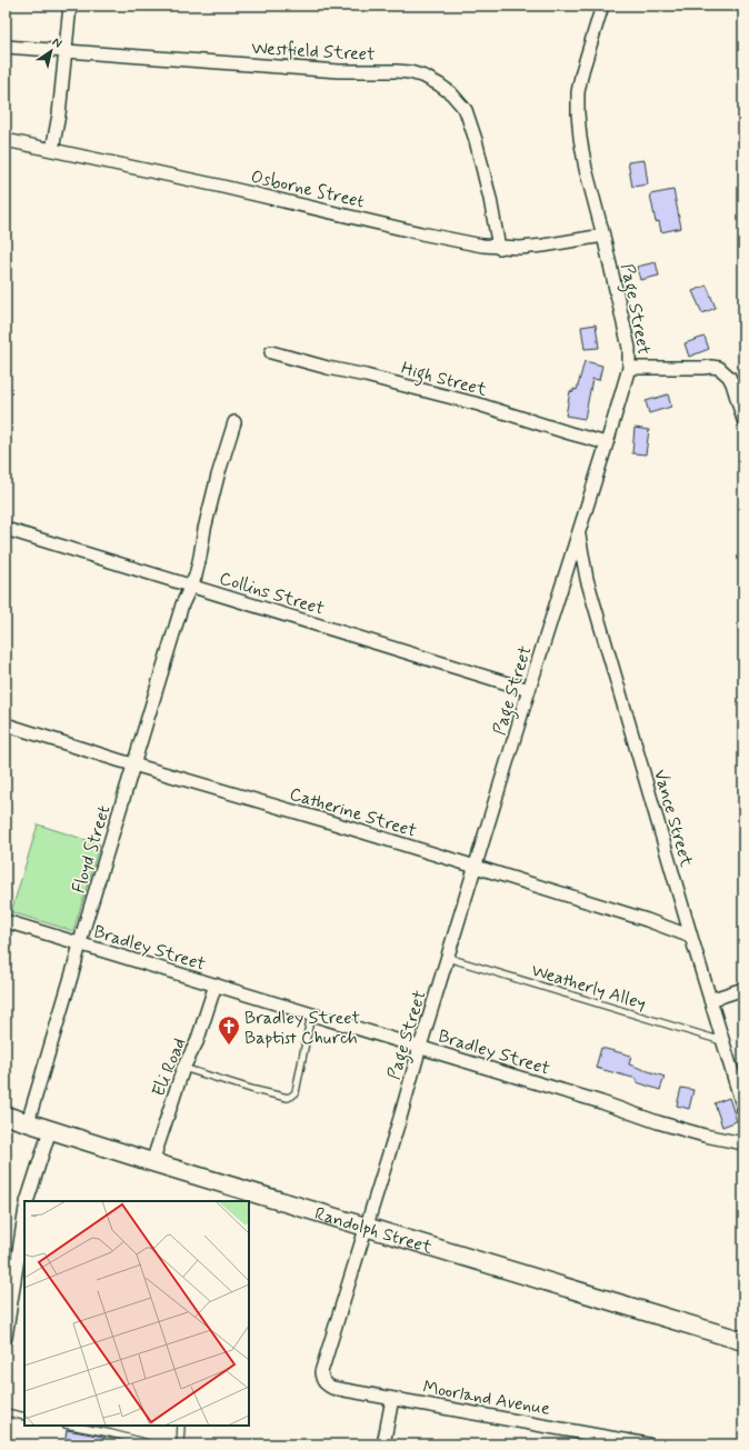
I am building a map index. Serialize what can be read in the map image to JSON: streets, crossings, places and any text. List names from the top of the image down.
{
  "streets": {
    "street": [
      "Westfield Street",
      "Osborne Street",
      "Page Street",
      "High Street",
      "Collins Street",
      "Catherine Street",
      "Vance Street",
      "Floyd Street",
      "Bradley Street",
      "Eli Road",
      "Randolph Street",
      "Moorland Avenue"
    ],
    "lane": ["Weatherly Alley"]
  },
  "crossings": [
    ["Westfield Street", "Osborne Street"],
    ["Osborne Street", "Page Street"],
    ["Page Street", "High Street"],
    ["Page Street", "Collins Street"],
    ["Page Street", "Catherine Street"],
    ["Page Street", "Vance Street"],
    ["Page Street", "Bradley Street"],
    ["Page Street", "Weatherly Alley"],
    ["Page Street", "Randolph Street"],
    ["Page Street", "Moorland Avenue"],
    ["Collins Street", "Floyd Street"],
    ["Catherine Street", "Vance Street"],
    ["Catherine Street", "Floyd Street"],
    ["Vance Street", "Weatherly Alley"],
    ["Floyd Street", "Bradley Street"],
    ["Floyd Street", "Randolph Street"],
    ["Bradley Street", "Eli Road"],
    ["Eli Road", "Randolph Street"]
  ],
  "places": {
    "church": ["Bradley Street Baptist Church"]
  },
  "north": "top right"
}
